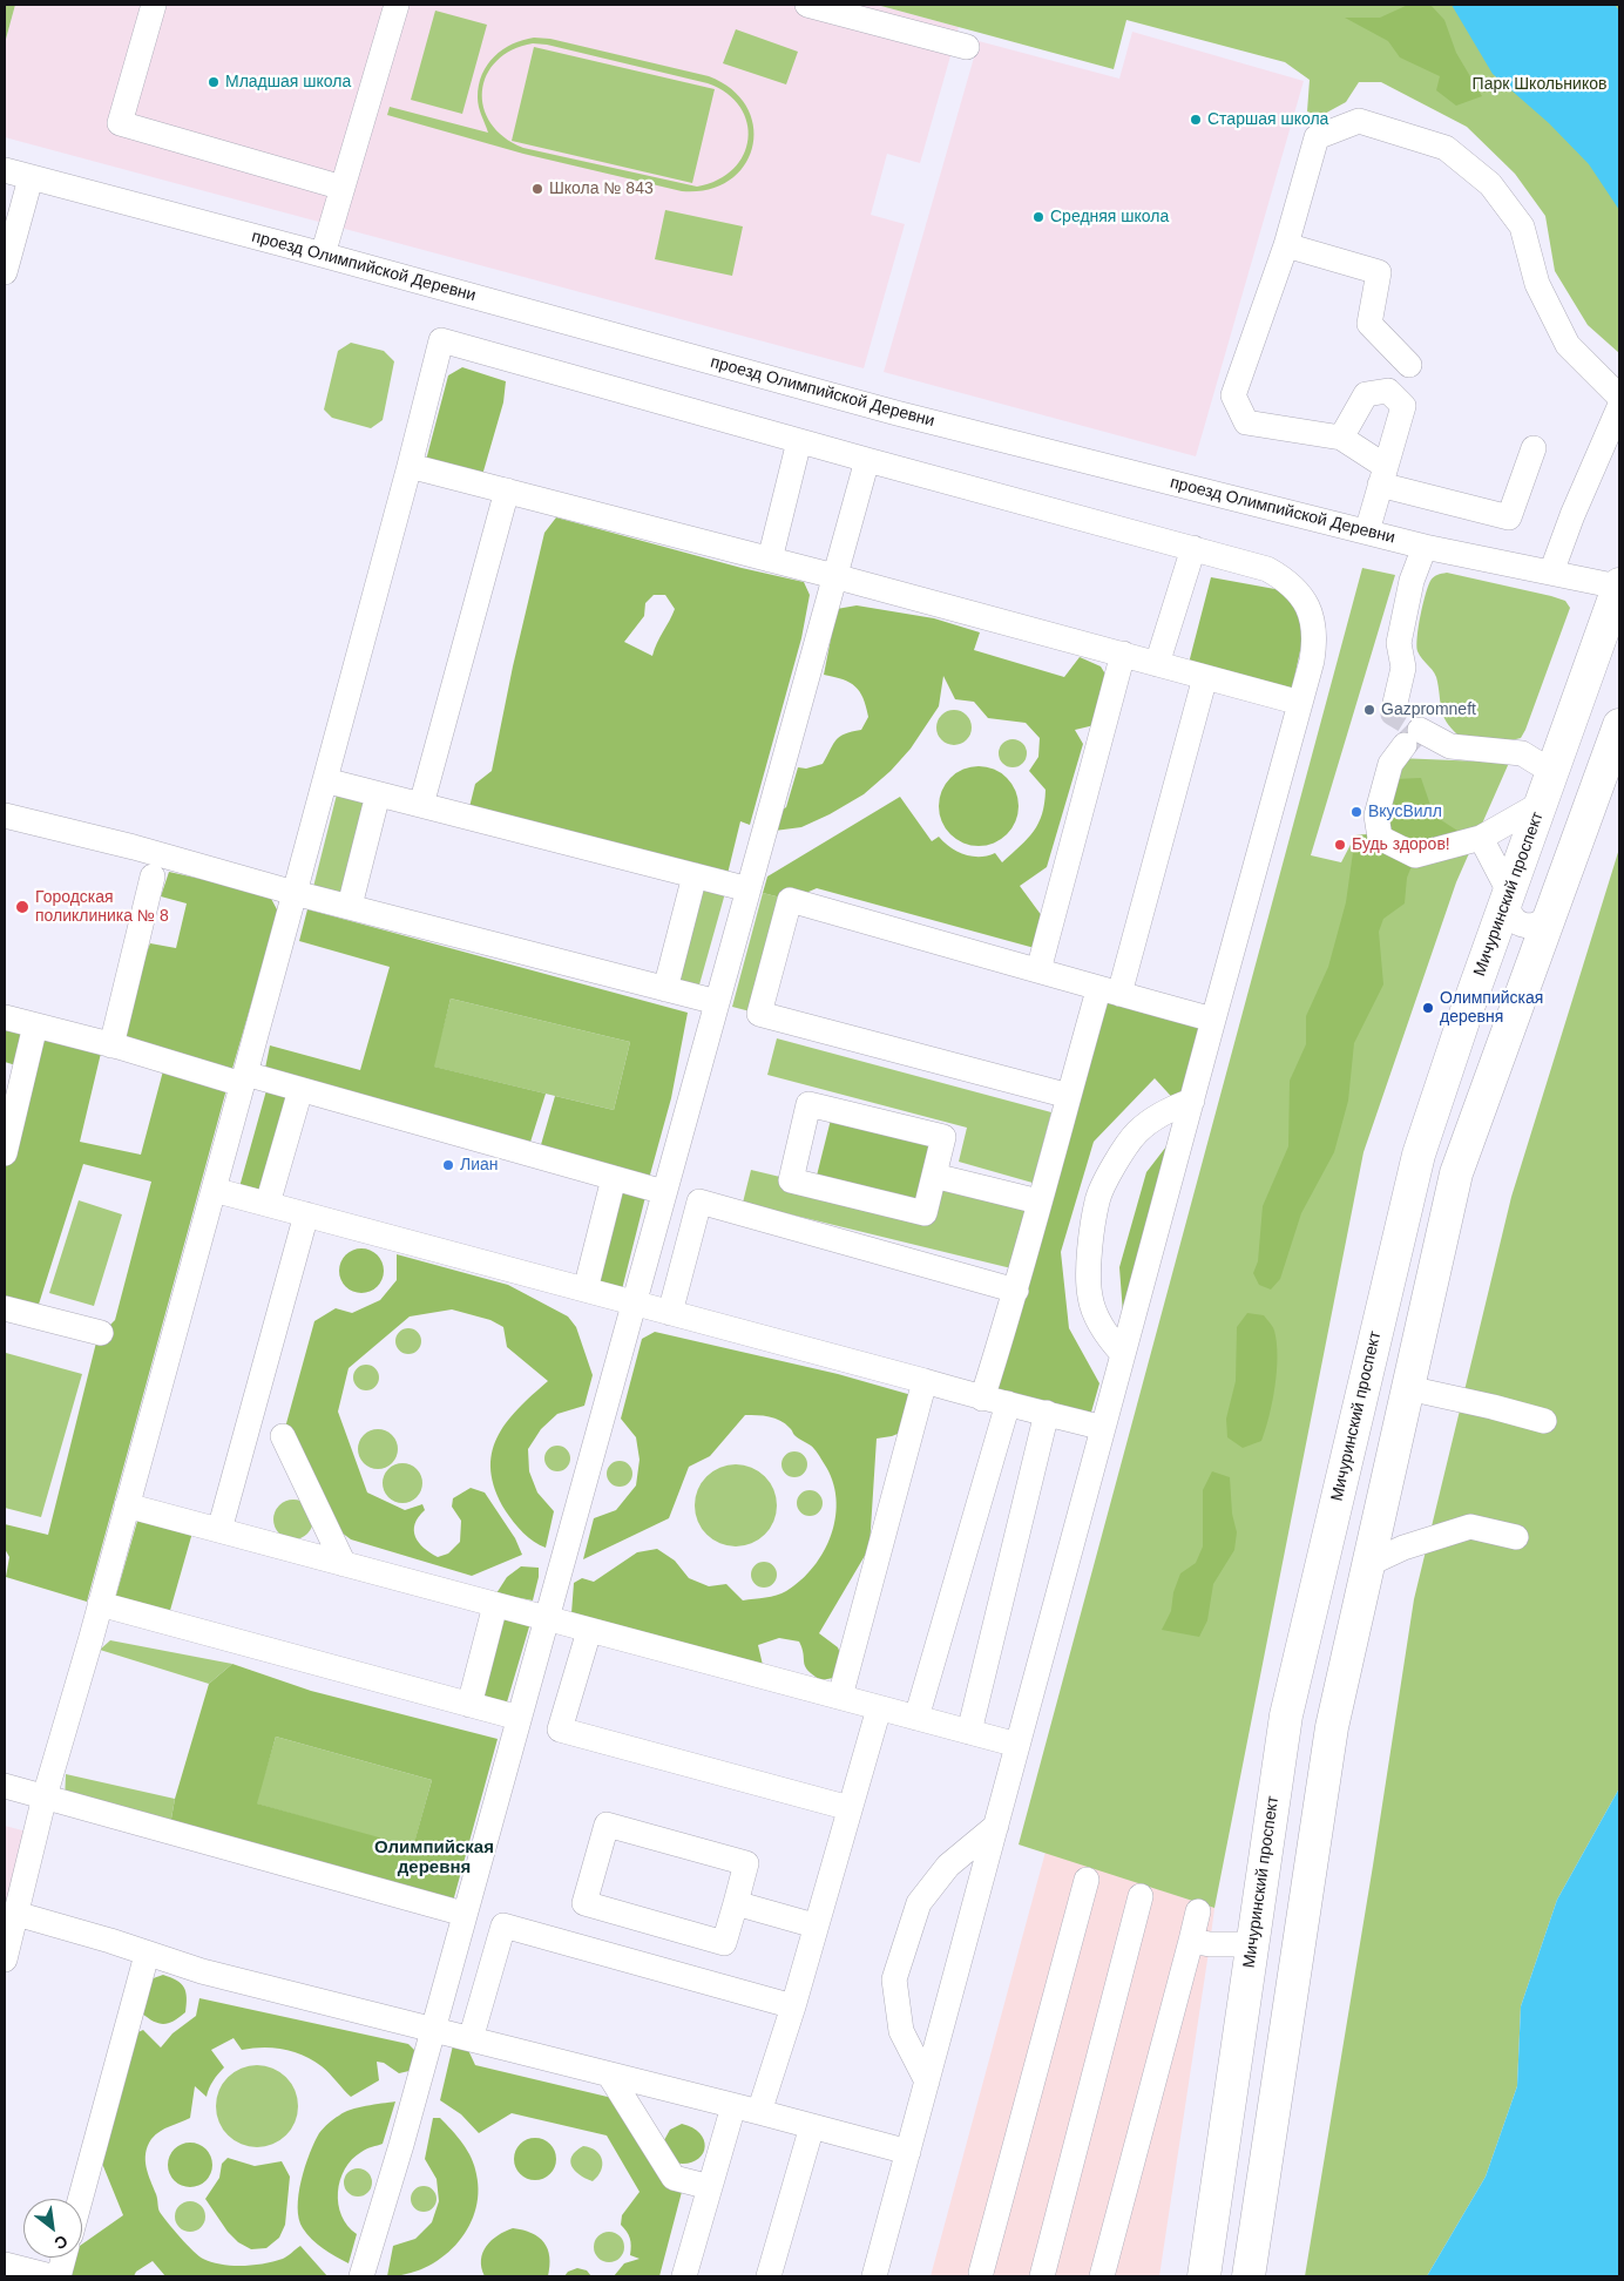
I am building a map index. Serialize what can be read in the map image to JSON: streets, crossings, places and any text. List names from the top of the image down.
{
  "streets": {
    "main road": ["Мичуринский проспект"],
    "street": ["проезд Олимпийской Деревни"]
  },
  "crossings": [
    ["проезд Олимпийской Деревни", "Мичуринский проспект"]
  ],
  "districts": ["Олимпийская деревня"],
  "parks": ["Парк Школьников"],
  "places": [
    "Младшая школа",
    "Старшая школа",
    "Школа № 843",
    "Средняя школа",
    "Gazpromneft",
    "ВкусВилл",
    "Будь здоров!",
    "Городская поликлиника № 8",
    "Олимпийская деревня",
    "Лиан"
  ],
  "north": "bottom right"
}
